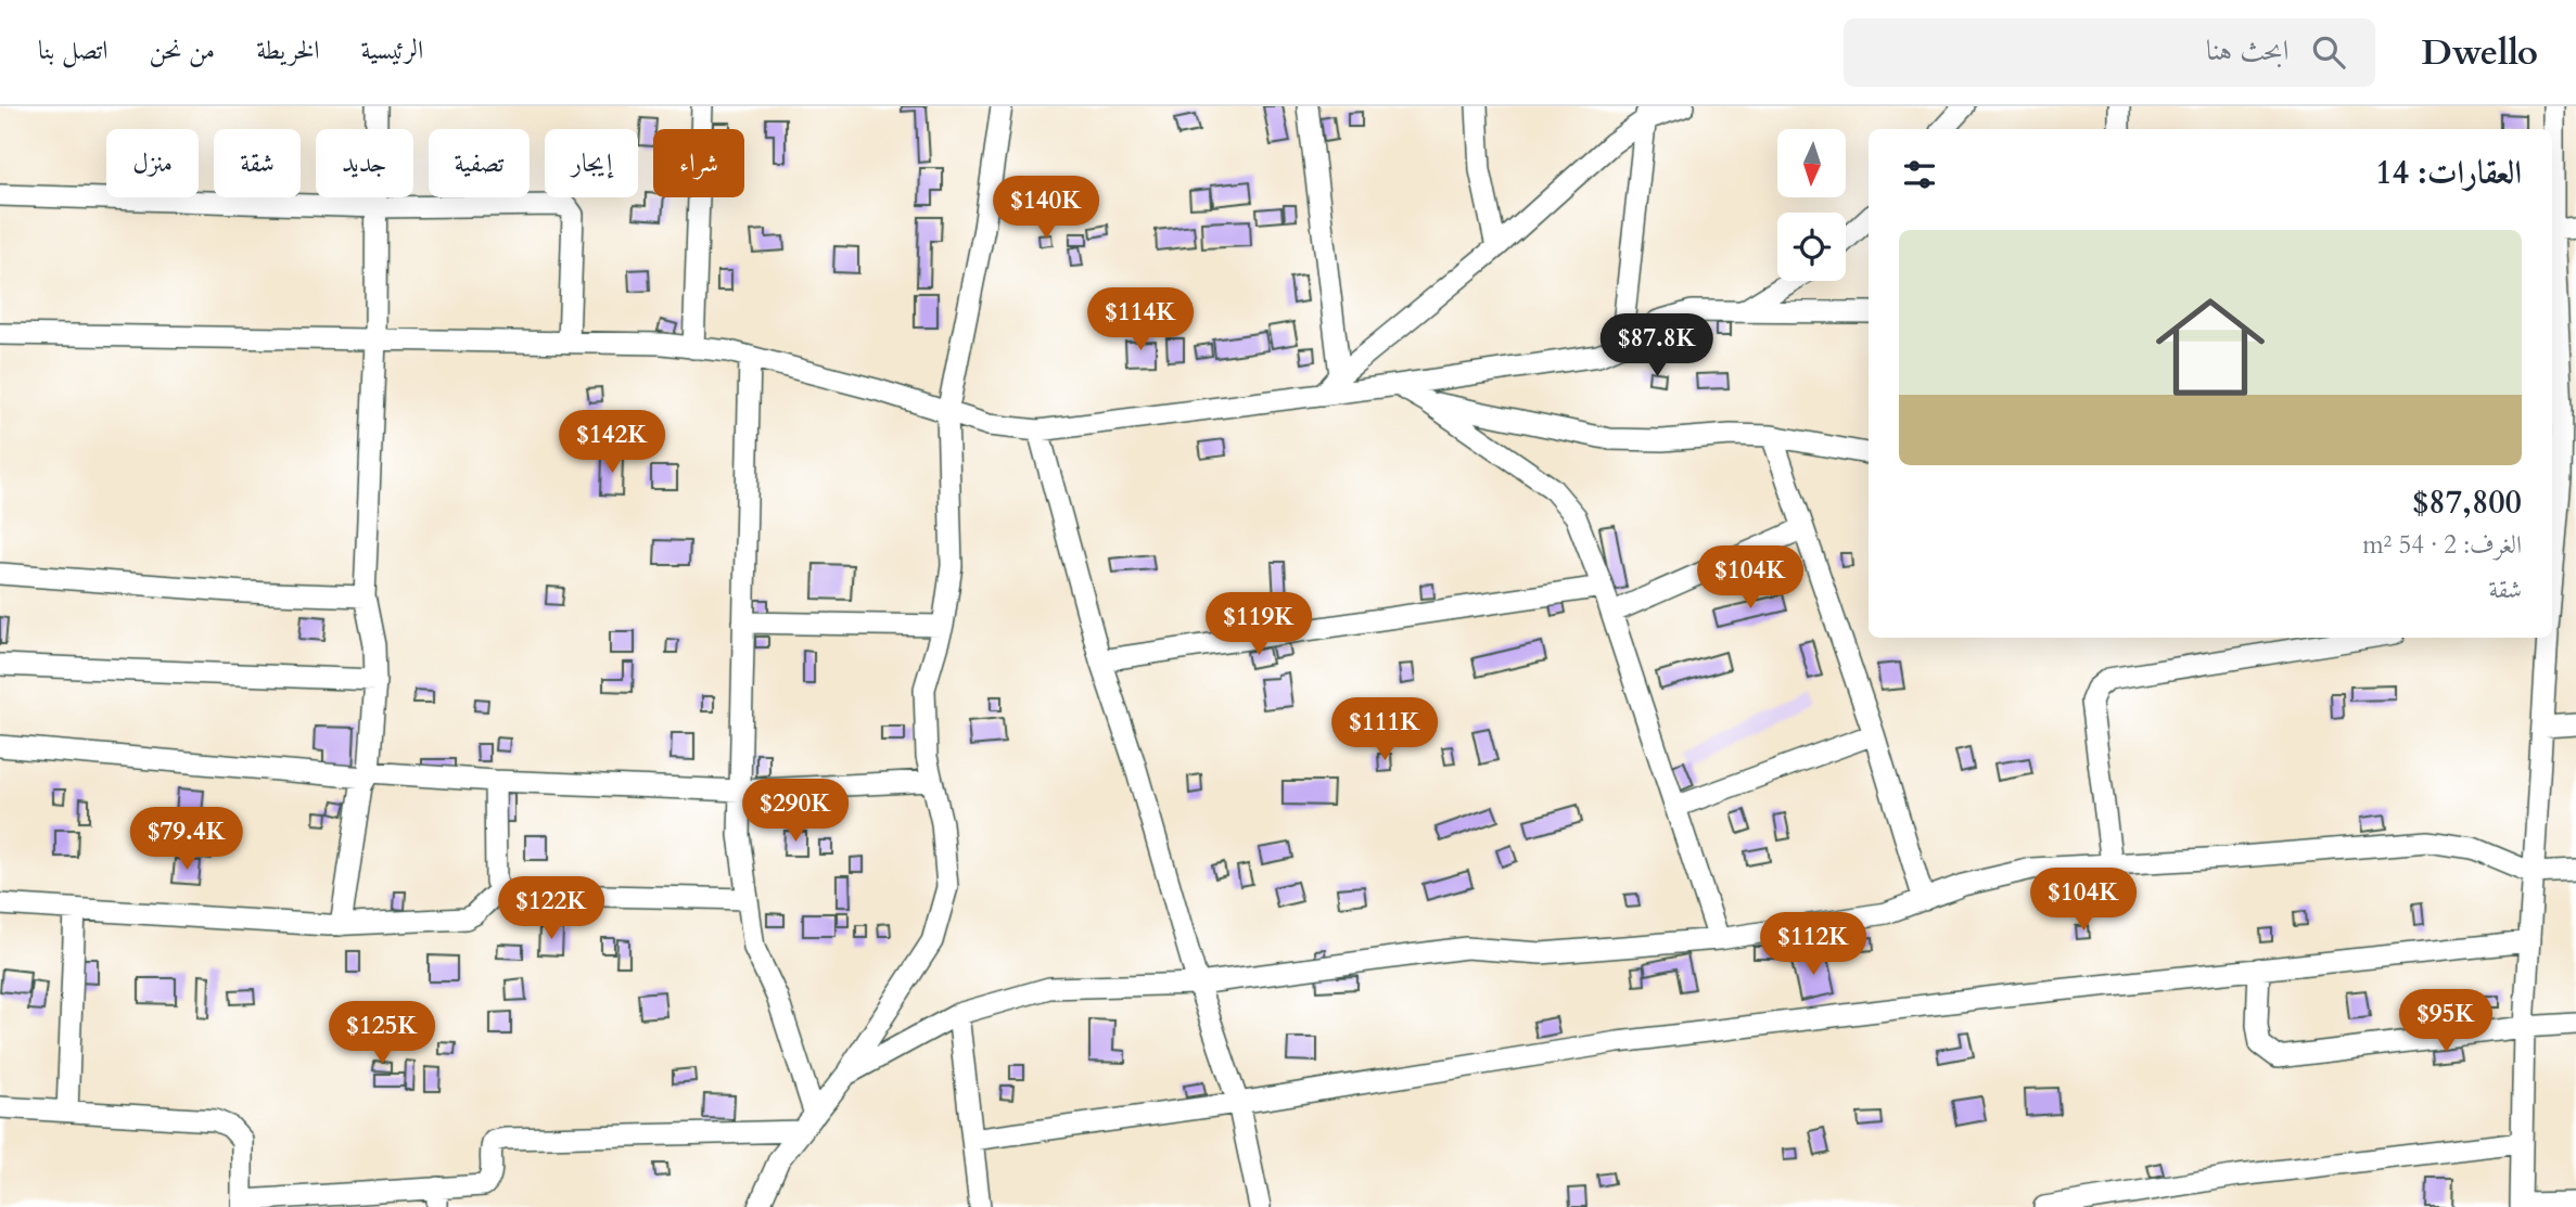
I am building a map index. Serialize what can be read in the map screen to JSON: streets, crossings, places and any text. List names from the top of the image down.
{
  "north": "bottom",
  "page": {
    "header": "Dwello",
    "search": "ابحث هنا",
    "nav": [
      "الرئيسية",
      "الخريطة",
      "من نحن",
      "اتصل بنا"
    ],
    "chip": [
      "شراء",
      "إيجار",
      "تصفية",
      "جديد",
      "شقة",
      "منزل"
    ],
    "heading": "العقارات: 14",
    "price": [
      "$140K",
      "$114K",
      "$87.8K",
      "$142K",
      "$104K",
      "$119K",
      "$111K",
      "$290K",
      "$79.4K",
      "$104K",
      "$122K",
      "$112K",
      "$95K",
      "$125K"
    ],
    "list": [
      {
        "name": "$87,800",
        "note": "الغرف: 2 · 54 m² · شقة"
      }
    ]
  }
}
